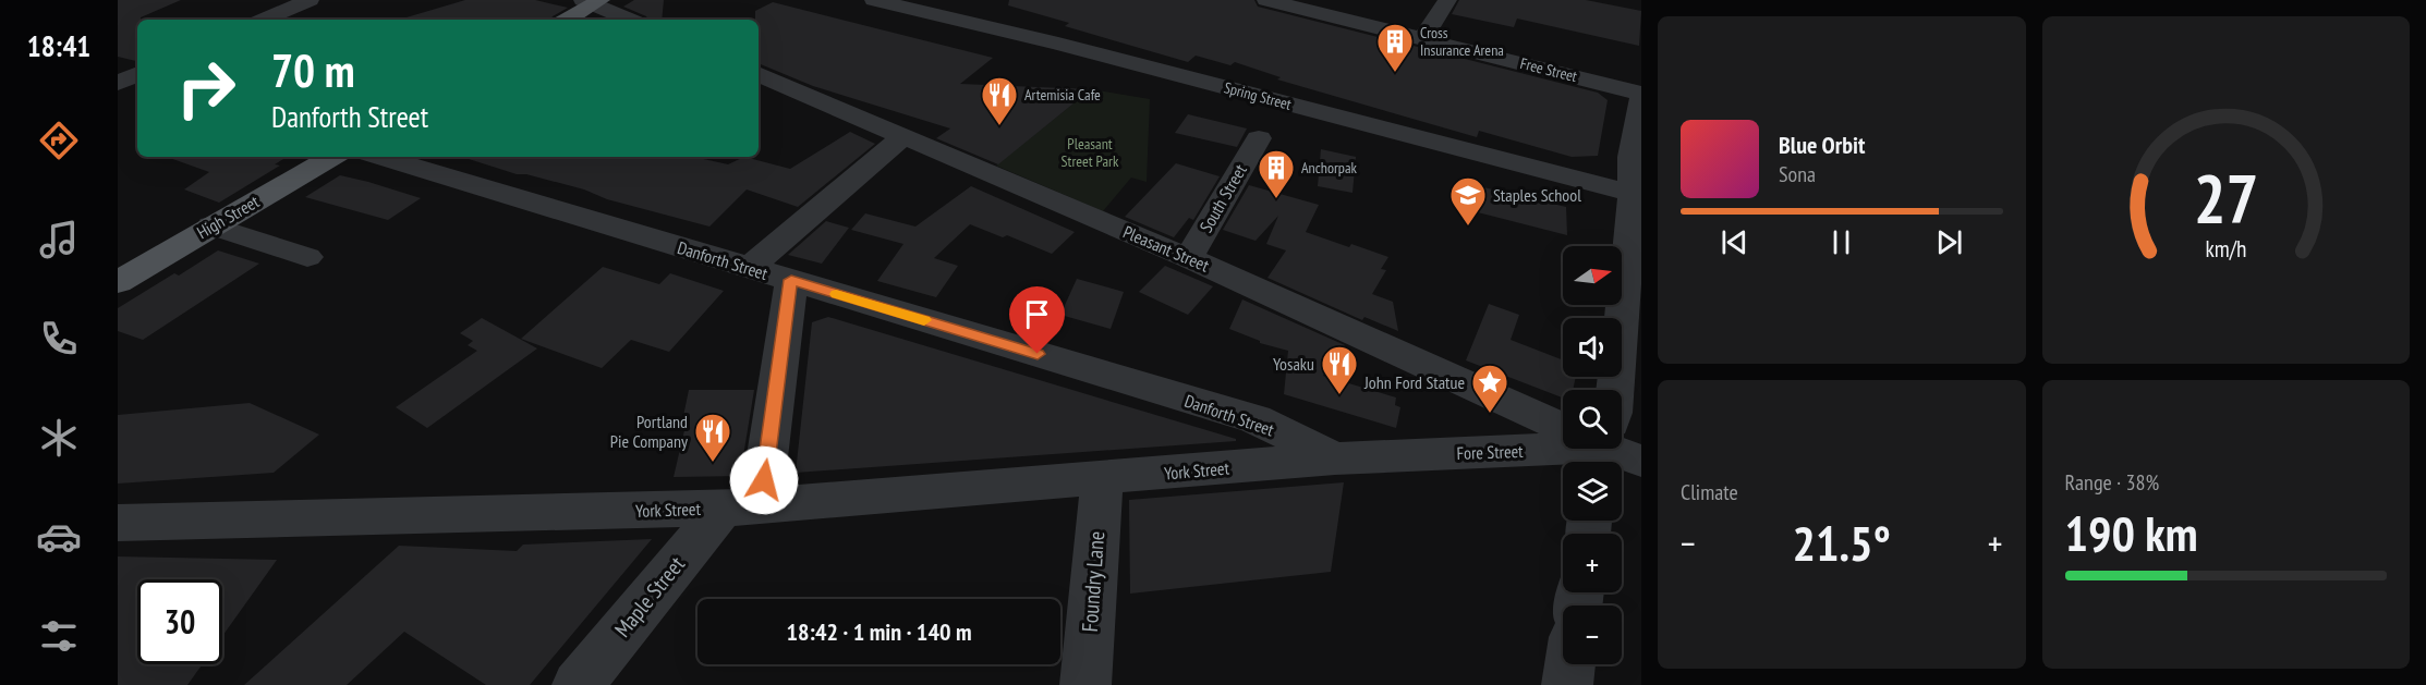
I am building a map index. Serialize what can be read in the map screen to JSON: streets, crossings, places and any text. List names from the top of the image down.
{
  "streets": {
    "main road": ["High Street"],
    "street": [
      "Free Street",
      "Spring Street",
      "South Street",
      "Pleasant Street",
      "Danforth Street",
      "Fore Street",
      "York Street",
      "Foundry Lane",
      "Maple Street"
    ]
  },
  "crossings": [
    ["South Street", "Pleasant Street"],
    ["Danforth Street", "Fore Street"],
    ["Danforth Street", "York Street"],
    ["Fore Street", "York Street"],
    ["York Street", "Foundry Lane"],
    ["York Street", "Maple Street"]
  ],
  "parks": ["Pleasant Street Park"],
  "places": {
    "building": ["Cross Insurance Arena", "Anchorpak"],
    "restaurant": ["Artemisia Cafe", "Yosaku", "Portland Pie Company"],
    "school or university": ["Staples School"],
    "place": ["John Ford Statue"]
  },
  "north": "right",
  "page": {
    "tabs": "18:41",
    "turn": ["70 m", "Danforth Street"],
    "song": ["Blue Orbit", "Sona"],
    "map_buttons": ["+", "−"],
    "tile": [
      "Climate",
      ["Range · 38%", "190 km"]
    ],
    "heat": ["−", "21.5°", "+"],
    "limit": "30",
    "trip": "18:42 · 1 min · 140 m",
    "gauge": ["27", "km/h"]
  }
}
